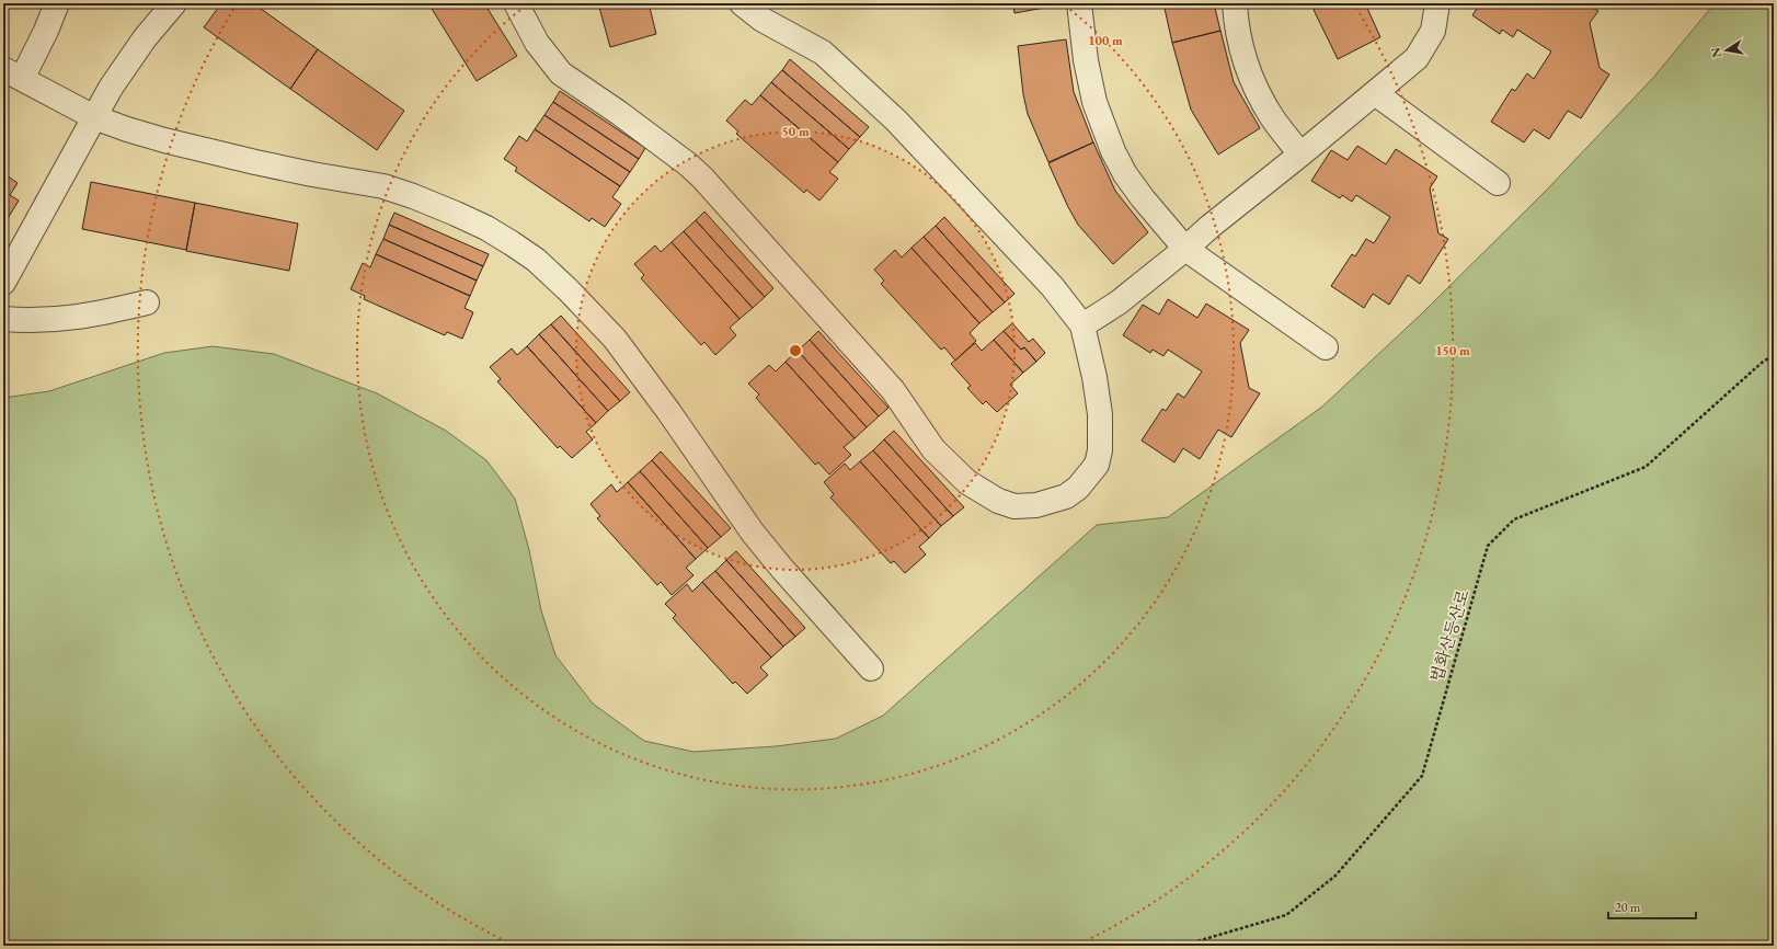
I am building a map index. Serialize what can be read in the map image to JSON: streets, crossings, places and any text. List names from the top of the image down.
{
  "streets": {
    "path": ["법화산등산로"]
  },
  "scale_bar": "20 m",
  "north": "left",
  "rings": ["100 m", "50 m", "150 m"]
}
